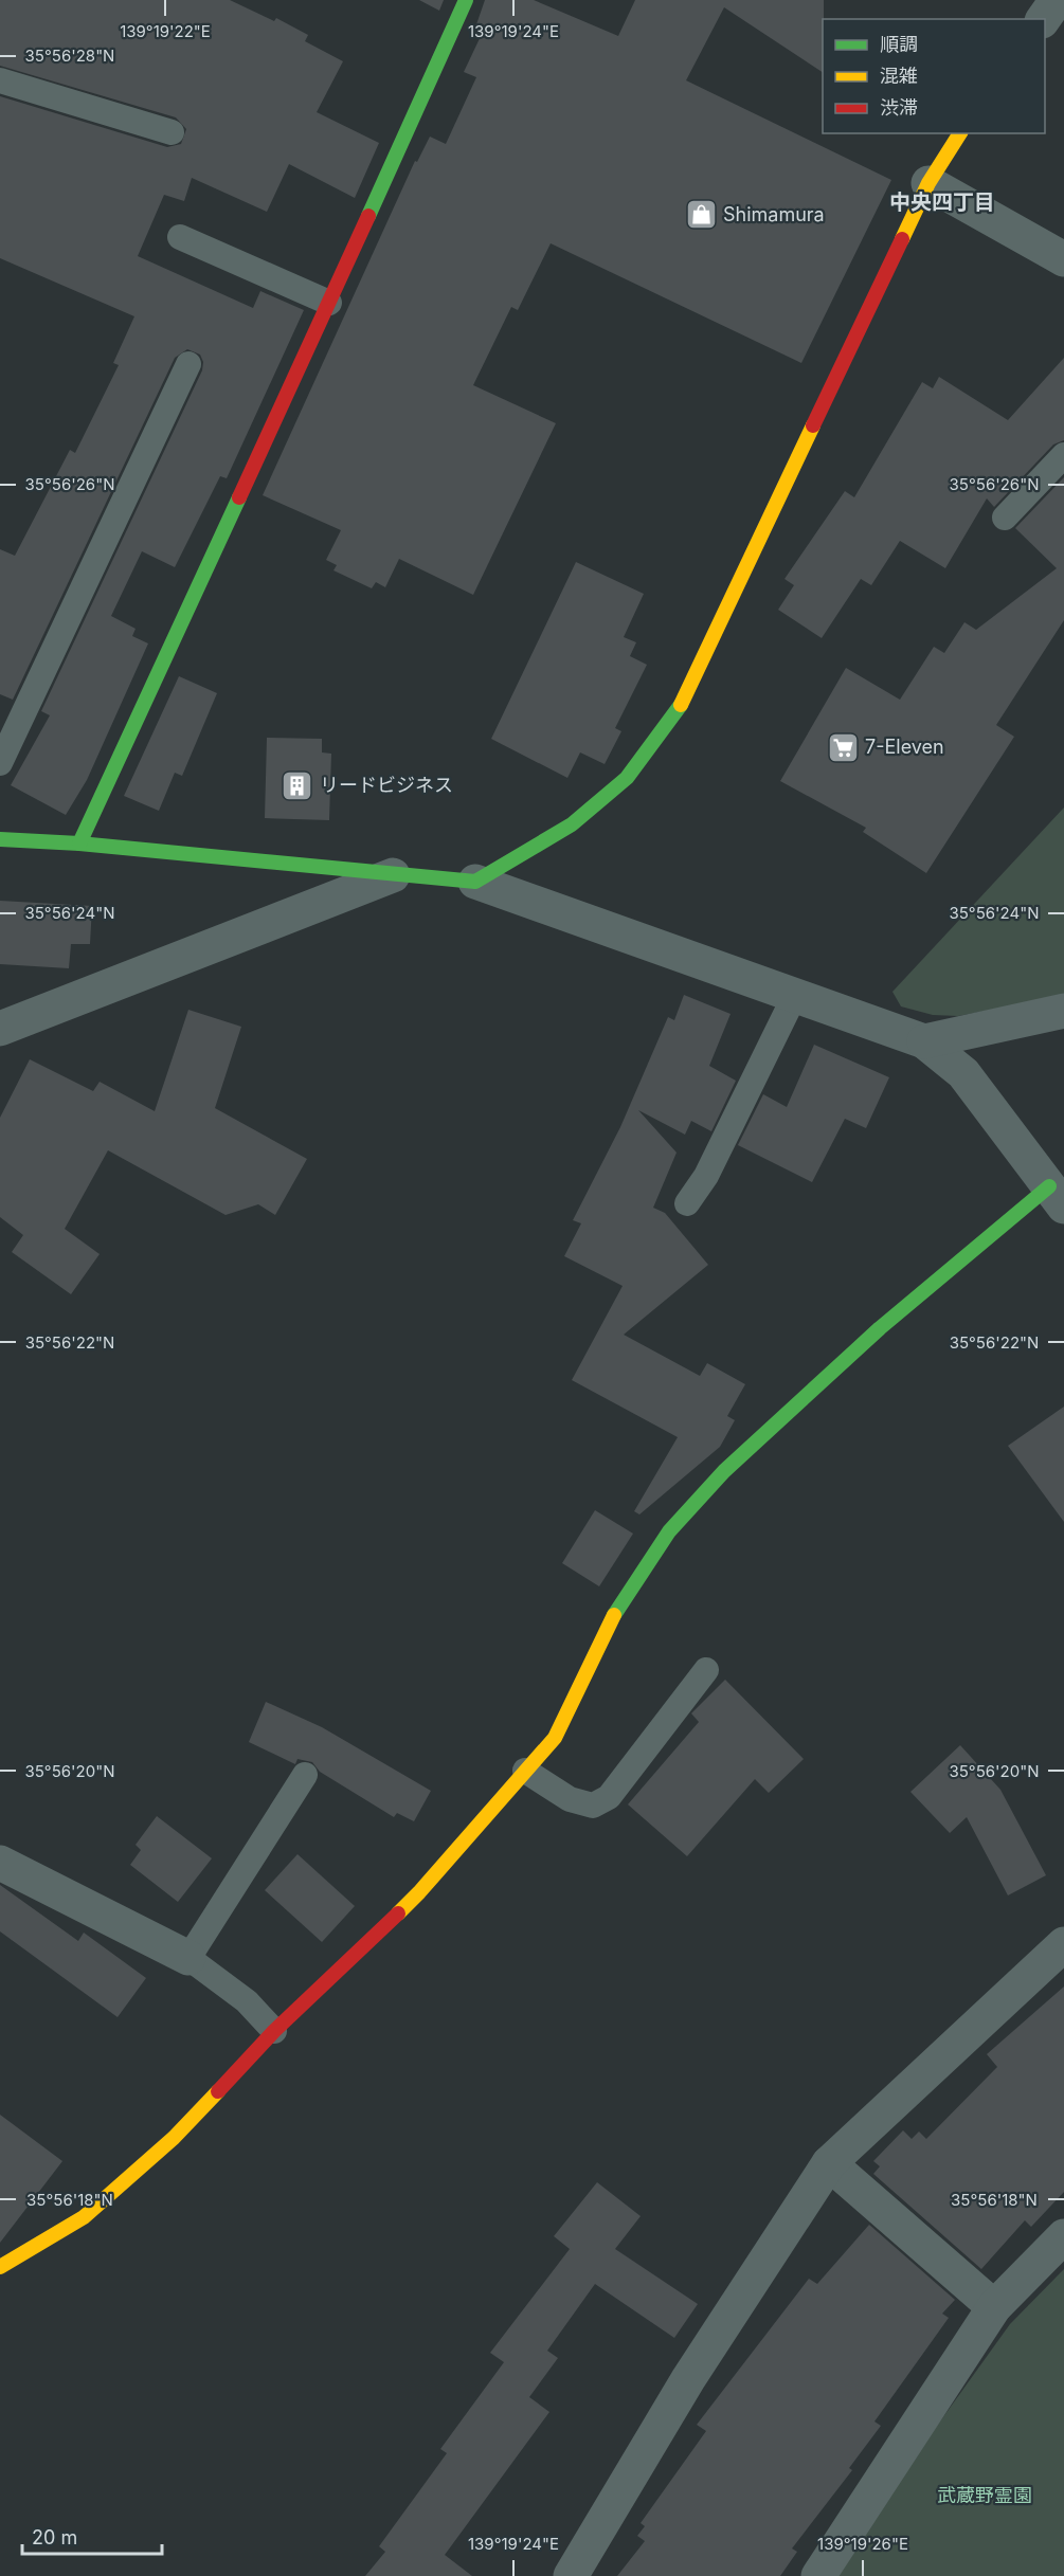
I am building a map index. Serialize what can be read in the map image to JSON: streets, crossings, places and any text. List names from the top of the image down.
{
  "districts": ["中央四丁目"],
  "parks": ["武蔵野霊園"],
  "places": {
    "shop": ["Shimamura"],
    "supermarket": ["7-Eleven"],
    "building": ["リードビジネス"]
  },
  "legend": ["順調", "混雑", "渋滞"],
  "scale_bar": "20 m",
  "coordinates": [
    "139°19'22\"E",
    "139°19'24\"E",
    "35°56'28\"N",
    "35°56'26\"N",
    "35°56'24\"N",
    "35°56'22\"N",
    "35°56'20\"N",
    "35°56'18\"N",
    "139°19'26\"E"
  ]
}
